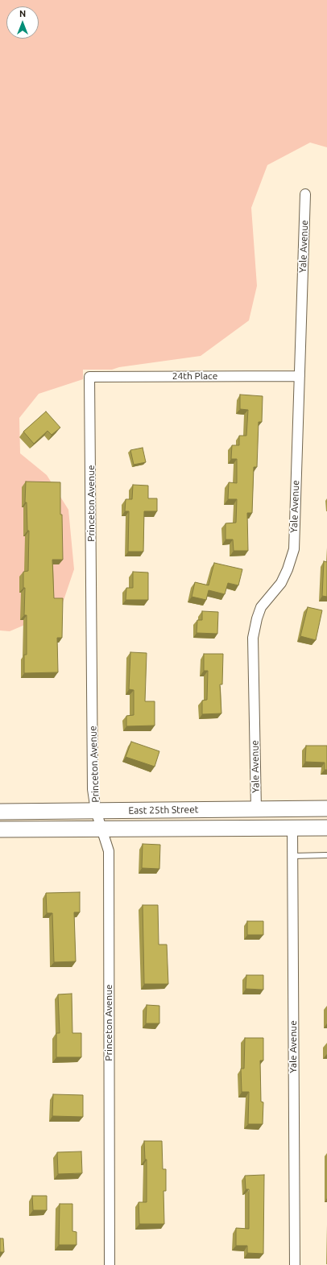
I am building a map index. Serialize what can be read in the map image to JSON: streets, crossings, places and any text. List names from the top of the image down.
{
  "streets": {
    "main road": ["East 25th Street"],
    "street": ["Yale Avenue", "24th Place", "Princeton Avenue"]
  },
  "crossings": [
    ["Yale Avenue", "24th Place"],
    ["Yale Avenue", "East 25th Street"],
    ["24th Place", "Princeton Avenue"],
    ["Princeton Avenue", "East 25th Street"]
  ],
  "north": "top"
}
